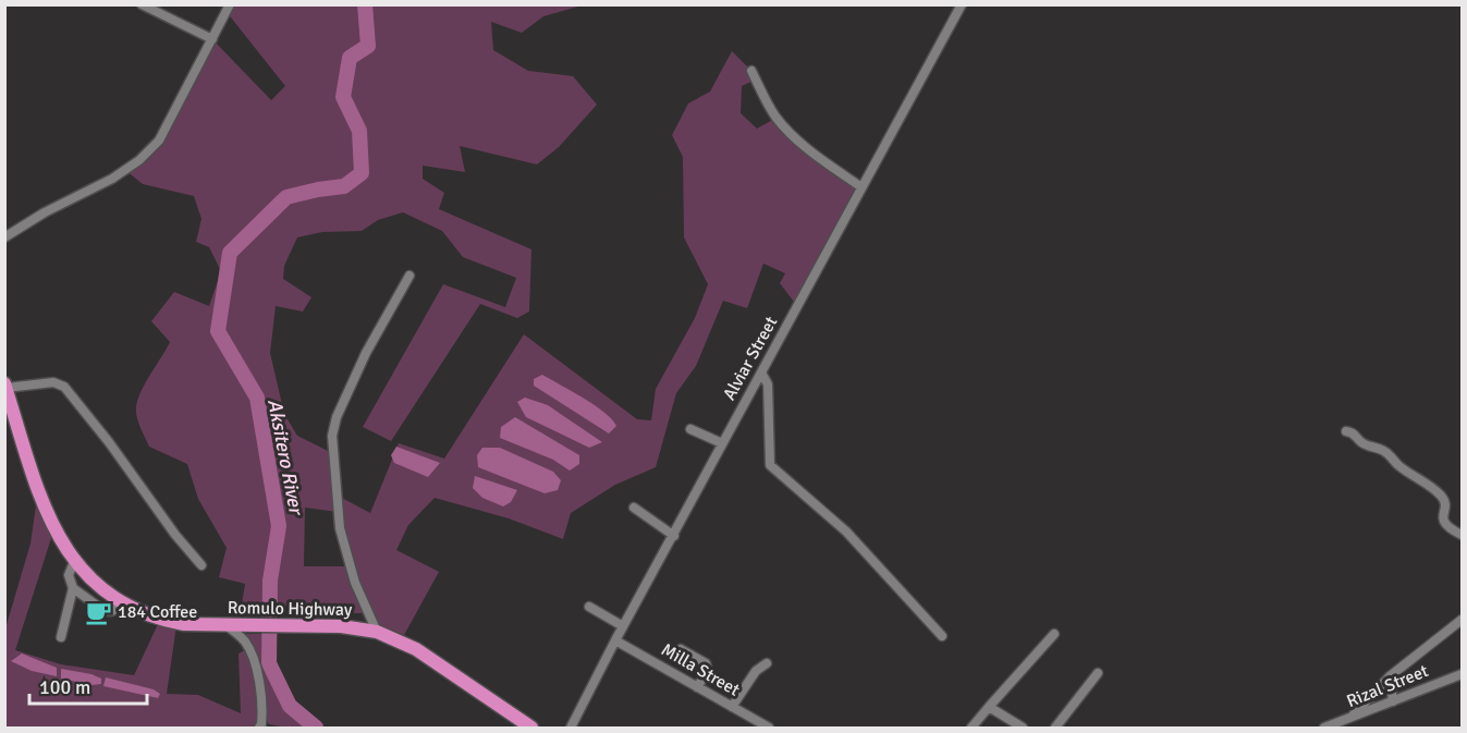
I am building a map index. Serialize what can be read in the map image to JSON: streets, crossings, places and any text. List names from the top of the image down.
{
  "streets": {
    "highway": ["Romulo Highway"],
    "street": ["Alviar Street", "Milla Street", "Rizal Street"]
  },
  "crossings": [
    ["Alviar Street", "Milla Street"]
  ],
  "water": ["Aksitero River"],
  "places": {
    "cafe": ["184 Coffee"]
  },
  "scale_bar": "100 m"
}
